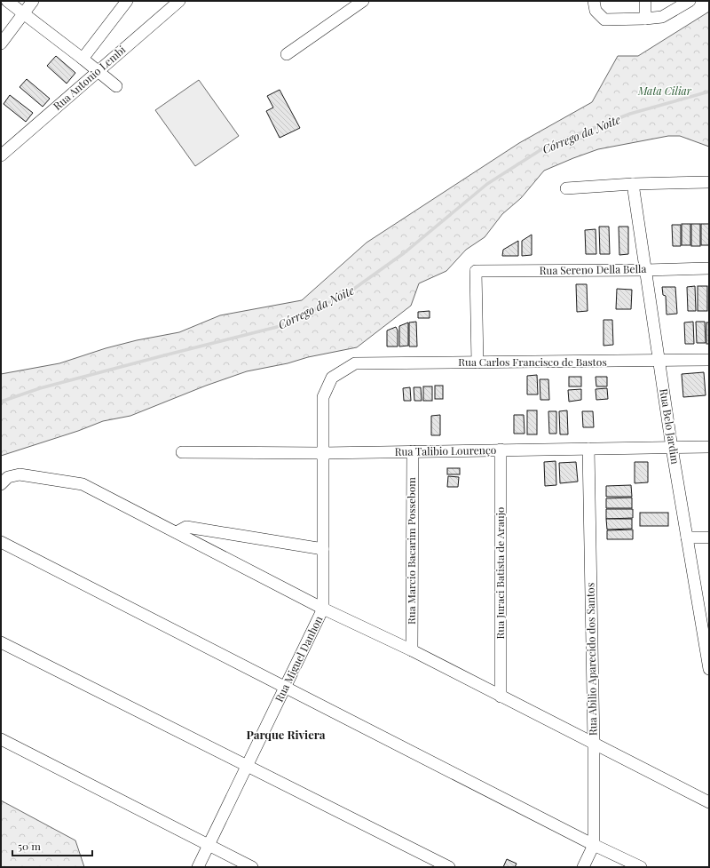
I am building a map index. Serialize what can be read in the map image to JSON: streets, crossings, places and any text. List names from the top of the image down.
{
  "streets": {
    "street": [
      "Rua Antonio Lembi",
      "Rua Sereno Della Bella",
      "Rua Carlos Francisco de Bastos",
      "Rua Belo Jardim",
      "Rua Talibio Lourenço",
      "Rua Marcio Bacarim Possebom",
      "Rua Juraci Batista de Araujo",
      "Rua Miguel Danhon",
      "Rua Abilio Aparecido dos Santos"
    ]
  },
  "crossings": [
    ["Rua Sereno Della Bella", "Rua Carlos Francisco de Bastos"],
    ["Rua Sereno Della Bella", "Rua Belo Jardim"],
    ["Rua Carlos Francisco de Bastos", "Rua Belo Jardim"],
    ["Rua Carlos Francisco de Bastos", "Rua Miguel Danhon"],
    ["Rua Belo Jardim", "Rua Talibio Lourenço"],
    ["Rua Talibio Lourenço", "Rua Marcio Bacarim Possebom"],
    ["Rua Talibio Lourenço", "Rua Juraci Batista de Araujo"],
    ["Rua Talibio Lourenço", "Rua Miguel Danhon"],
    ["Rua Talibio Lourenço", "Rua Abilio Aparecido dos Santos"]
  ],
  "districts": ["Parque Riviera"],
  "water": ["Córrego da Noite"],
  "parks": ["Mata Ciliar"],
  "scale_bar": "50 m"
}
